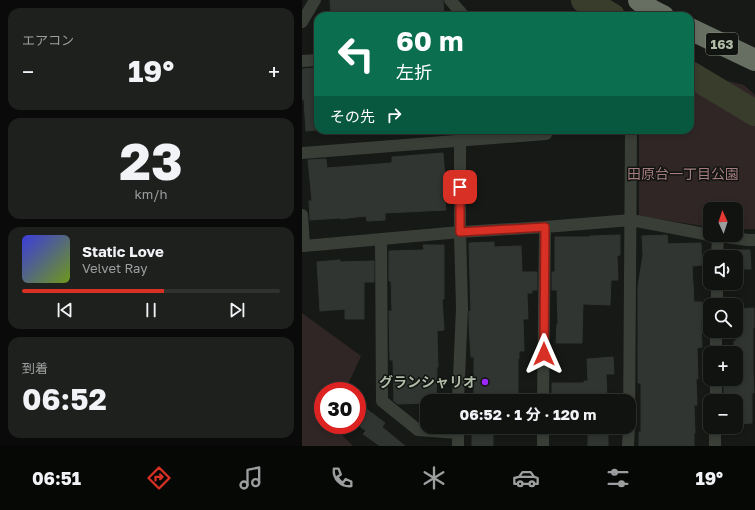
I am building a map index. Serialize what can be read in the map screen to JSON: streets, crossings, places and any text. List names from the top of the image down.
{
  "streets": {
    "highway": ["163"]
  },
  "parks": ["田原台一丁目公園"],
  "places": ["グランシャリオ"],
  "north": "top",
  "page": {
    "tile": [
      "エアコン",
      ["23", "km/h"],
      ["到着", "06:52"]
    ],
    "turn": ["60 m", "左折"],
    "heat": ["−", "19°", "+"],
    "then": "その先",
    "map_buttons": ["+", "−"],
    "song": ["Static Love", "Velvet Ray"],
    "limit": "30",
    "trip": "06:52 · 1 分 · 120 m",
    "tabs": ["06:51", "19°"]
  }
}
